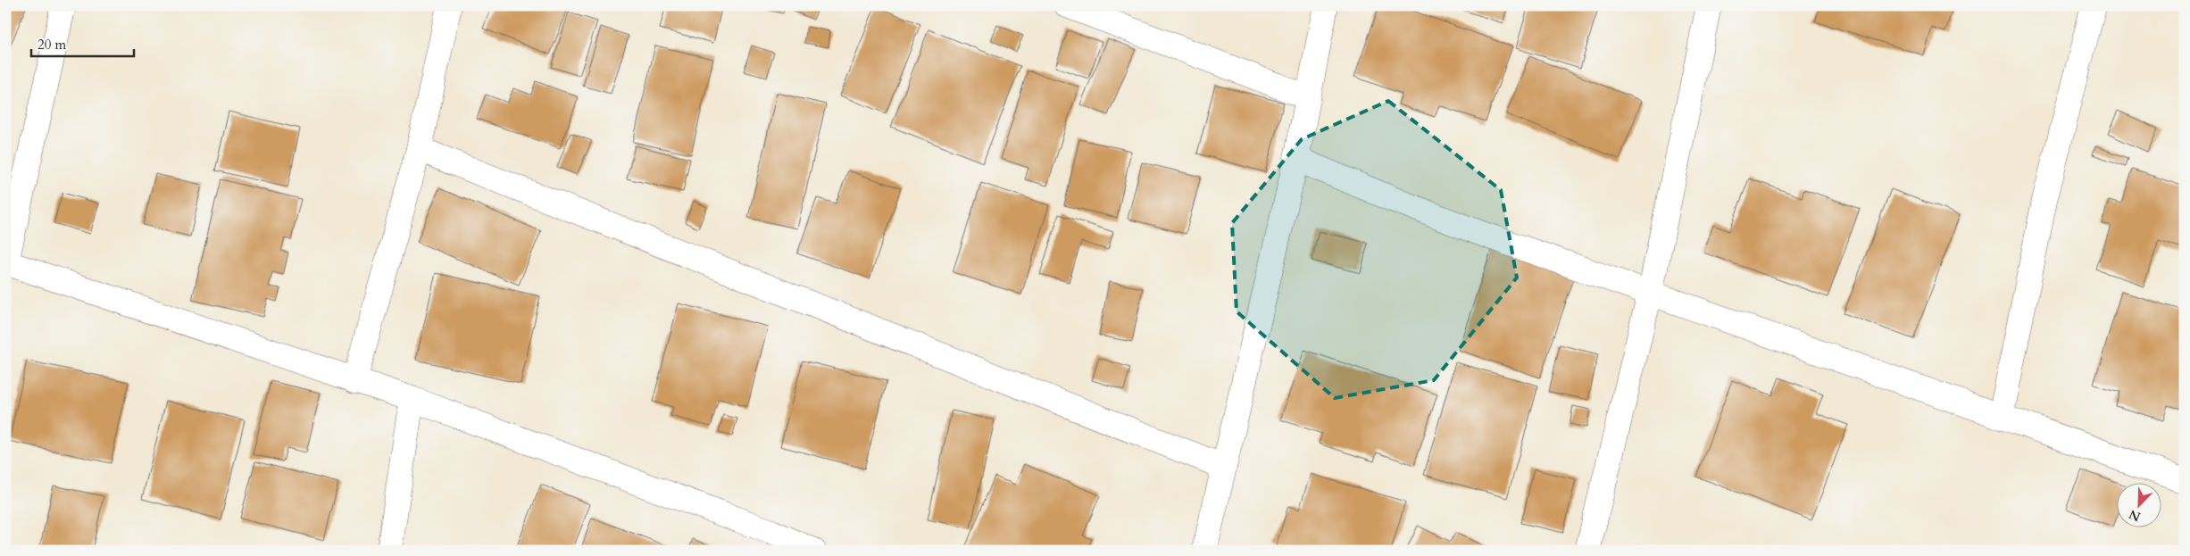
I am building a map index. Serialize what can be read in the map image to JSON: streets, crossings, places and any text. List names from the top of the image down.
{
  "scale_bar": "20 m",
  "north": "bottom left"
}
